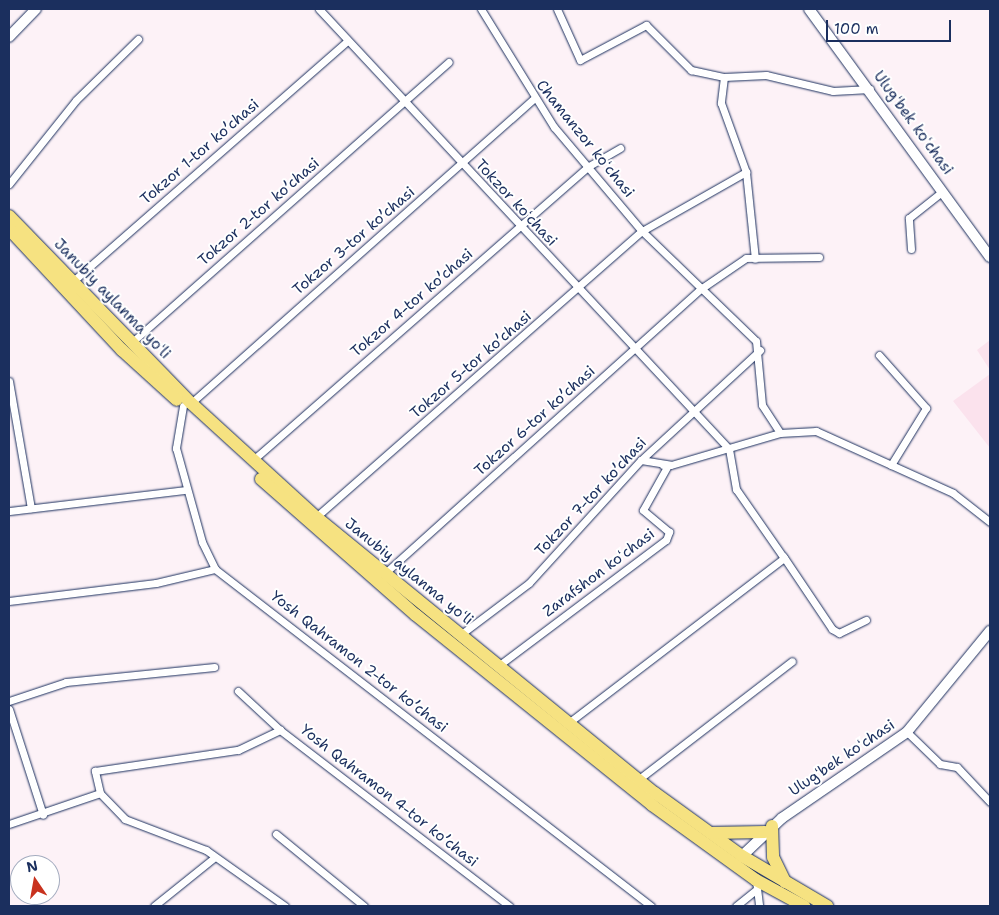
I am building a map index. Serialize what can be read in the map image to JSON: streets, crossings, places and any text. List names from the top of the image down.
{
  "streets": {
    "highway": ["Janubiy aylanma yoʻli"],
    "street": [
      "Ulugʻbek koʻchasi",
      "Chamanzor koʻchasi",
      "Tokzor 1-tor koʼchasi",
      "Tokzor koʻchasi",
      "Tokzor 2-tor koʼchasi",
      "Tokzor 3-tor koʼchasi",
      "Tokzor 4-tor koʼchasi",
      "Tokzor 5-tor koʼchasi",
      "Tokzor 6-tor koʼchasi",
      "Tokzor 7-tor koʼchasi",
      "Zarafshon koʻchasi",
      "Yosh Qahramon 2-tor koʼchasi",
      "Yosh Qahramon 4-tor koʼchasi"
    ]
  },
  "crossings": [
    ["Ulugʻbek koʻchasi", "Janubiy aylanma yoʻli"],
    ["Chamanzor koʻchasi", "Tokzor 3-tor koʼchasi"],
    ["Chamanzor koʻchasi", "Tokzor 4-tor koʼchasi"],
    ["Chamanzor koʻchasi", "Tokzor 5-tor koʼchasi"],
    ["Chamanzor koʻchasi", "Tokzor 6-tor koʼchasi"],
    ["Chamanzor koʻchasi", "Tokzor 7-tor koʼchasi"],
    ["Tokzor 1-tor koʼchasi", "Tokzor koʻchasi"],
    ["Tokzor 1-tor koʼchasi", "Janubiy aylanma yoʻli"],
    ["Tokzor koʻchasi", "Tokzor 2-tor koʼchasi"],
    ["Tokzor koʻchasi", "Tokzor 3-tor koʼchasi"],
    ["Tokzor koʻchasi", "Tokzor 4-tor koʼchasi"],
    ["Tokzor koʻchasi", "Tokzor 5-tor koʼchasi"],
    ["Tokzor koʻchasi", "Tokzor 6-tor koʼchasi"],
    ["Tokzor koʻchasi", "Tokzor 7-tor koʼchasi"],
    ["Tokzor 2-tor koʼchasi", "Janubiy aylanma yoʻli"],
    ["Tokzor 3-tor koʼchasi", "Janubiy aylanma yoʻli"],
    ["Janubiy aylanma yoʻli", "Tokzor 4-tor koʼchasi"],
    ["Janubiy aylanma yoʻli", "Tokzor 5-tor koʼchasi"],
    ["Janubiy aylanma yoʻli", "Tokzor 6-tor koʼchasi"],
    ["Janubiy aylanma yoʻli", "Tokzor 7-tor koʼchasi"],
    ["Janubiy aylanma yoʻli", "Zarafshon koʻchasi"]
  ],
  "scale_bar": "100 m",
  "north": "top"
}
